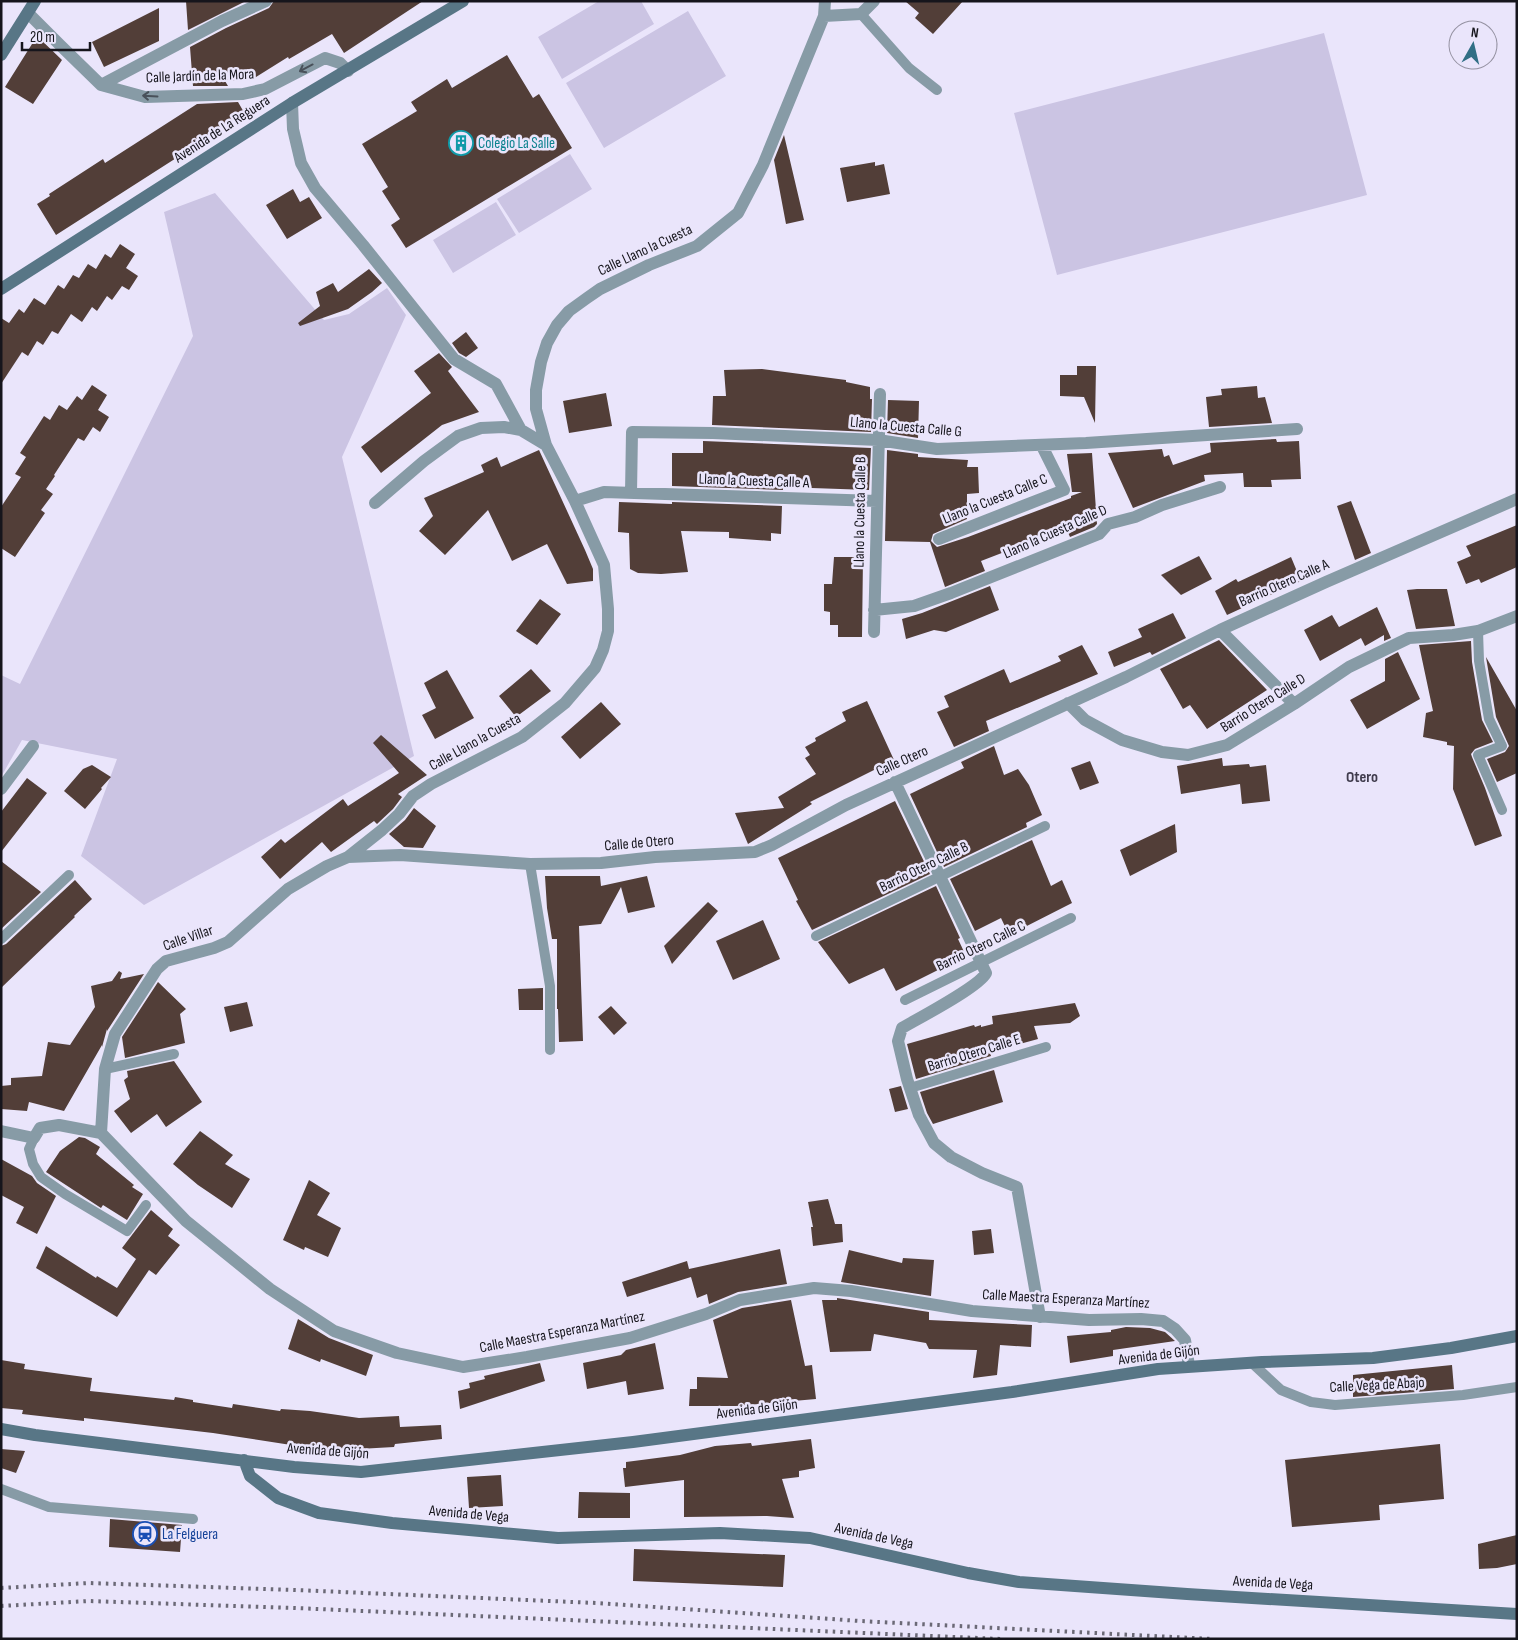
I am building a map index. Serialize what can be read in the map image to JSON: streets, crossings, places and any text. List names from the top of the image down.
{
  "streets": {
    "street": [
      "Calle Jardín de la Mora",
      "Avenida de La Reguera",
      "Calle Llano la Cuesta",
      "Llano la Cuesta Calle G",
      "Llano la Cuesta Calle A",
      "Llano la Cuesta Calle C",
      "Llano la Cuesta Calle B",
      "Llano la Cuesta Calle D",
      "Barrio Otero Calle A",
      "Barrio Otero Calle D",
      "Calle Otero",
      "Calle de Otero",
      "Calle Villar",
      "Calle Maestra Esperanza Martínez",
      "Avenida de Gijón",
      "Avenida de Vega"
    ],
    "lane": [
      "Barrio Otero Calle B",
      "Barrio Otero Calle C",
      "Barrio Otero Calle E",
      "Calle Vega de Abajo"
    ]
  },
  "crossings": [
    ["Calle Jardín de la Mora", "Avenida de La Reguera"],
    ["Calle Llano la Cuesta", "Calle de Otero"],
    ["Calle Llano la Cuesta", "Calle Villar"],
    ["Llano la Cuesta Calle G", "Llano la Cuesta Calle A"],
    ["Llano la Cuesta Calle G", "Llano la Cuesta Calle C"],
    ["Llano la Cuesta Calle G", "Llano la Cuesta Calle B"],
    ["Llano la Cuesta Calle A", "Llano la Cuesta Calle B"],
    ["Llano la Cuesta Calle B", "Llano la Cuesta Calle D"],
    ["Barrio Otero Calle A", "Barrio Otero Calle D"],
    ["Barrio Otero Calle A", "Calle Otero"],
    ["Barrio Otero Calle D", "Calle Otero"],
    ["Calle Otero", "Calle de Otero"],
    ["Calle de Otero", "Calle Villar"],
    ["Calle Villar", "Calle Maestra Esperanza Martínez"],
    ["Calle Maestra Esperanza Martínez", "Avenida de Gijón"],
    ["Avenida de Gijón", "Calle Vega de Abajo"],
    ["Avenida de Gijón", "Avenida de Vega"]
  ],
  "districts": ["Otero"],
  "places": {
    "building": ["Colegio La Salle"],
    "station": ["La Felguera"]
  },
  "scale_bar": "20 m",
  "north": "top"
}
